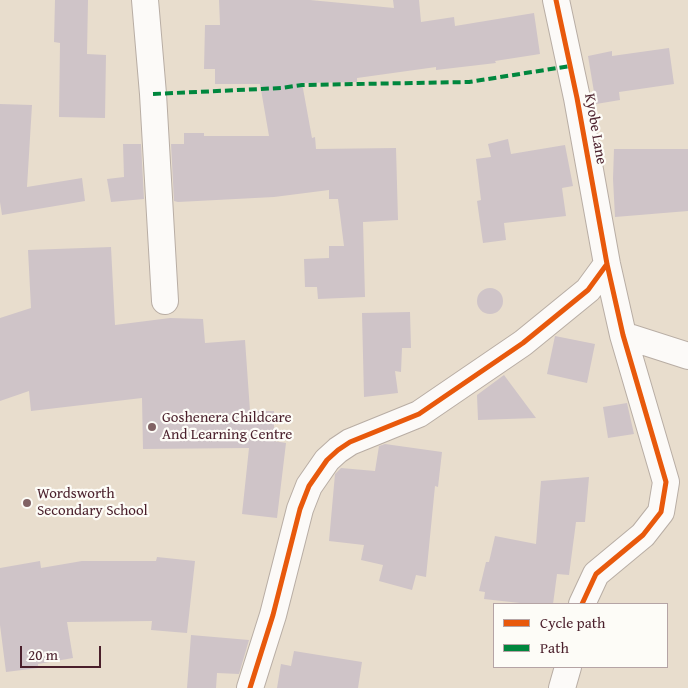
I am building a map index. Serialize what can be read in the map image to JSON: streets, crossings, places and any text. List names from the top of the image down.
{
  "streets": {
    "street": ["Kyobe Lane"]
  },
  "places": ["Goshenera Childcare And Learning Centre", "Wordsworth Secondary School"],
  "legend": ["Cycle path", "Path"],
  "scale_bar": "20 m"
}
